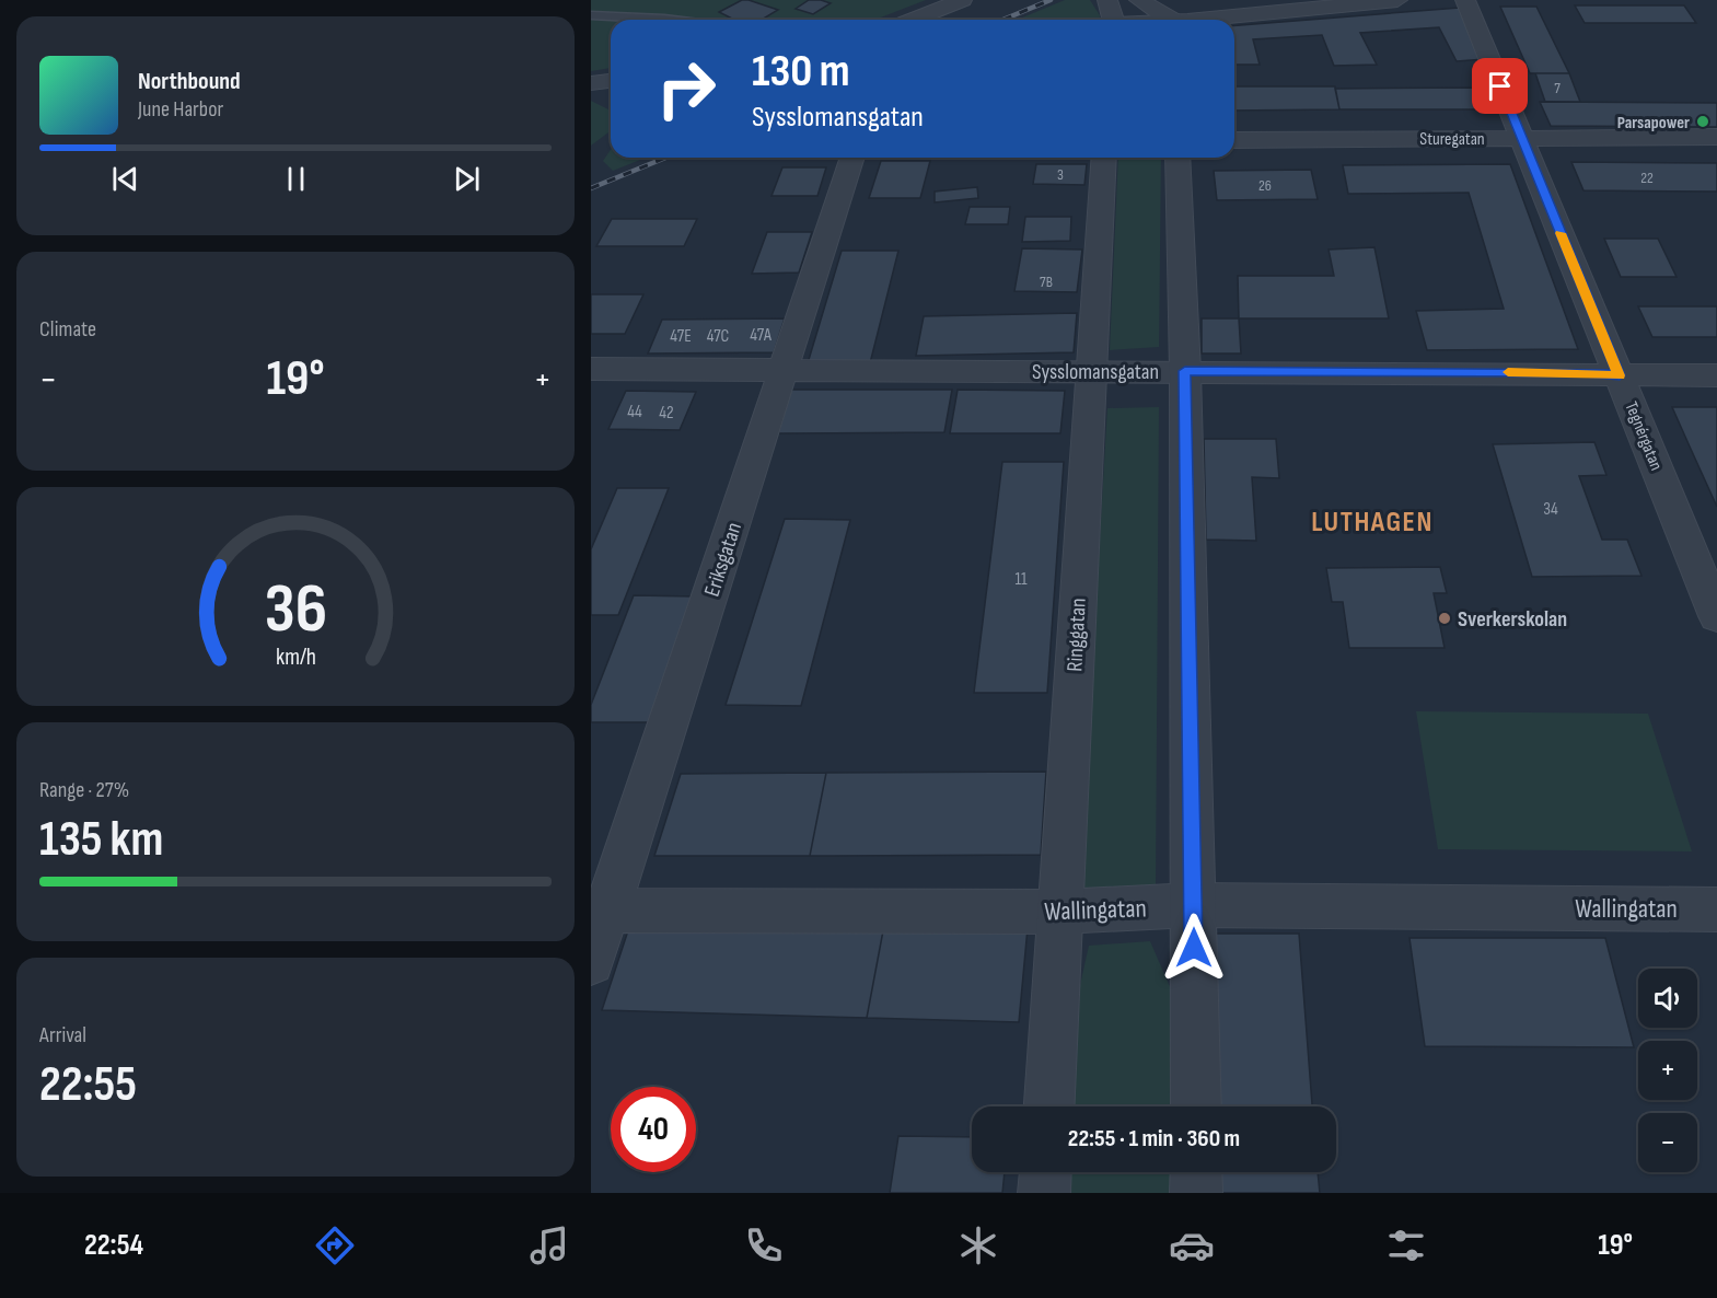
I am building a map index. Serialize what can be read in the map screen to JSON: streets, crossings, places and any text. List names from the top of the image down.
{
  "streets": {
    "street": [
      "Sturegatan",
      "Sysslomansgatan",
      "Tegnérgatan",
      "Eriksgatan",
      "Ringgatan",
      "Wallingatan"
    ]
  },
  "crossings": [
    ["Sturegatan", "Tegnérgatan"],
    ["Sysslomansgatan", "Tegnérgatan"],
    ["Sysslomansgatan", "Eriksgatan"],
    ["Sysslomansgatan", "Ringgatan"],
    ["Eriksgatan", "Wallingatan"],
    ["Ringgatan", "Wallingatan"]
  ],
  "districts": ["LUTHAGEN"],
  "places": ["Parsapower", "Sverkerskolan"],
  "house_numbers": [
    "7",
    "3",
    "22",
    "26",
    "7B",
    "47A",
    "47E",
    "47C",
    "44",
    "42",
    "34",
    "11"
  ],
  "page": {
    "turn": ["130 m", "Sysslomansgatan"],
    "song": ["Northbound", "June Harbor"],
    "tile": [
      "Climate",
      ["Range · 27%", "135 km"],
      ["Arrival", "22:55"]
    ],
    "heat": ["−", "19°", "+"],
    "map_buttons": ["+", "−"],
    "limit": "40",
    "trip": "22:55 · 1 min · 360 m",
    "tabs": ["22:54", "19°"],
    "gauge": ["36", "km/h"]
  }
}
